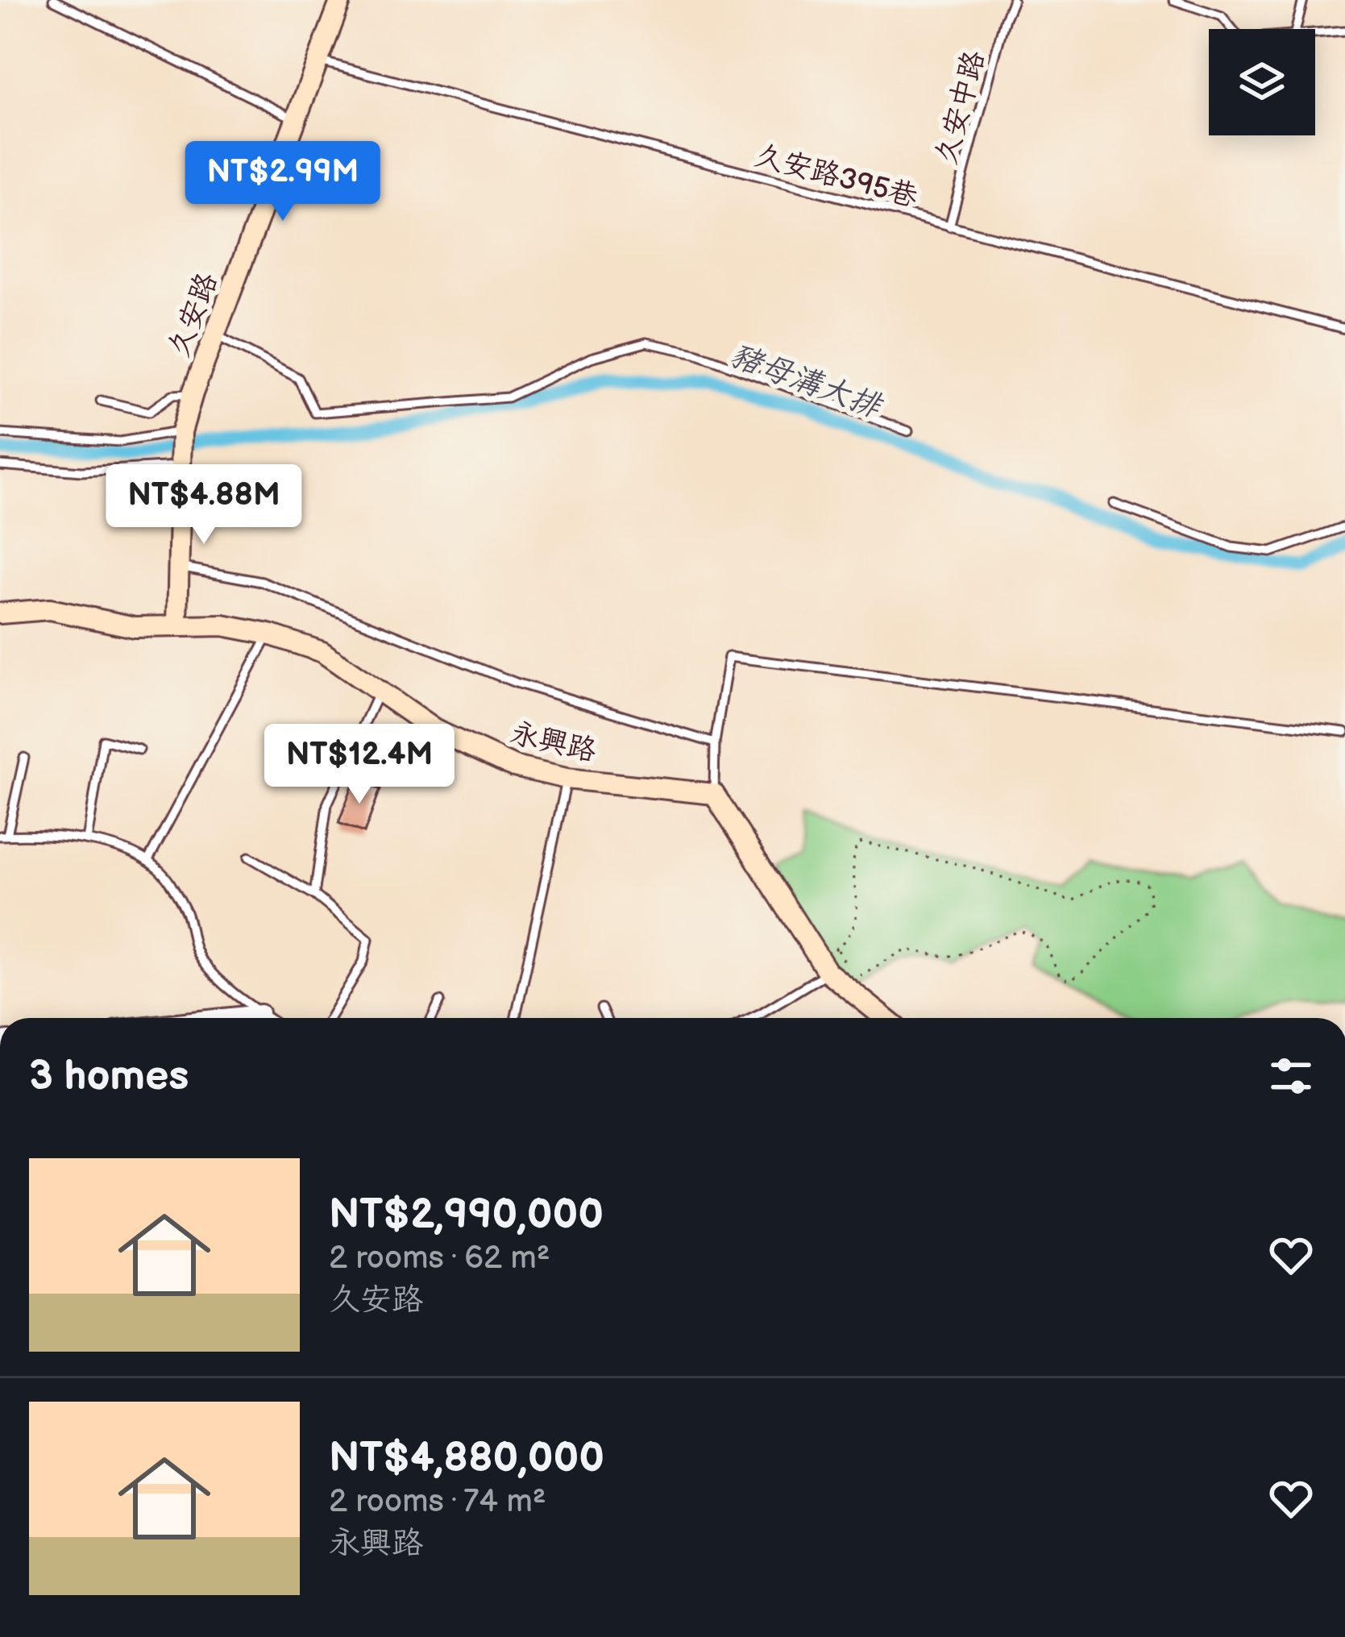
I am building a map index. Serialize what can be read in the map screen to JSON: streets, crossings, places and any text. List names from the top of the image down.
{
  "streets": {
    "street": ["久安路", "永興路"],
    "lane": ["久安中路", "久安路395巷"]
  },
  "crossings": [
    ["久安中路", "久安路395巷"],
    ["久安路395巷", "久安路"],
    ["久安路", "永興路"]
  ],
  "water": ["豬母溝大排"],
  "page": {
    "price": ["NT$2.99M", "NT$4.88M", "NT$12.4M"],
    "heading": "3 homes",
    "list": [
      {
        "name": "NT$2,990,000",
        "note": "2 rooms · 62 m² · 久安路"
      },
      {
        "name": "NT$4,880,000",
        "note": "2 rooms · 74 m² · 永興路"
      }
    ]
  }
}
